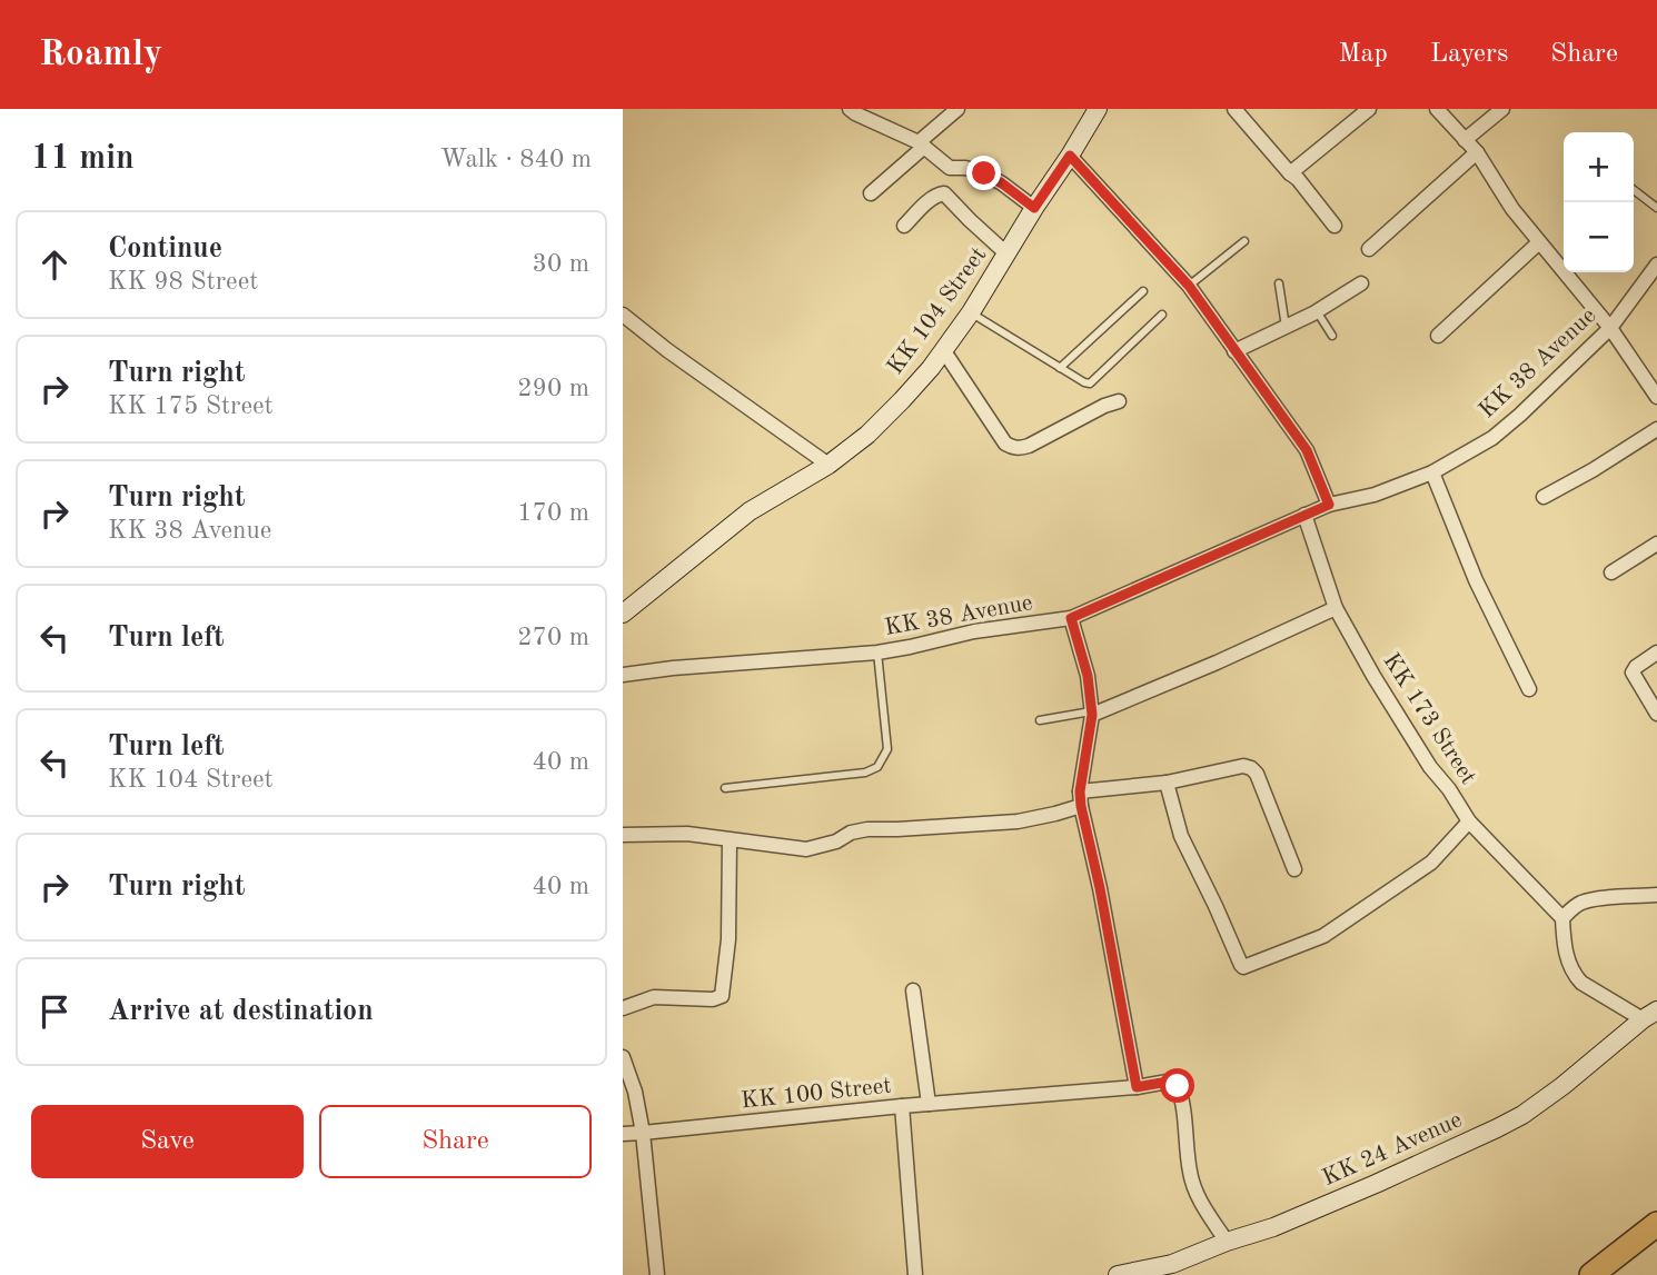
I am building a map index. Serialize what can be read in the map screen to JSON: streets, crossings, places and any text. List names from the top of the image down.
{
  "streets": {
    "street": [
      "KK 104 Street",
      "KK 38 Avenue",
      "KK 173 Street",
      "KK 100 Street",
      "KK 24 Avenue"
    ]
  },
  "crossings": [
    ["KK 38 Avenue", "KK 173 Street"],
    ["KK 100 Street", "KK 24 Avenue"]
  ],
  "page": {
    "header": "Roamly",
    "nav": ["Map", "Layers", "Share"],
    "heading": ["11 min", "Walk · 840 m"],
    "map_buttons": ["+", "−"],
    "list": [
      ["Continue", "KK 98 Street", "30 m"],
      ["Turn right", "KK 175 Street", "290 m"],
      ["Turn right", "KK 38 Avenue", "170 m"],
      ["Turn left", "270 m"],
      ["Turn left", "KK 104 Street", "40 m"],
      ["Turn right", "40 m"],
      "Arrive at destination"
    ],
    "buttons": ["Save", "Share"]
  }
}
